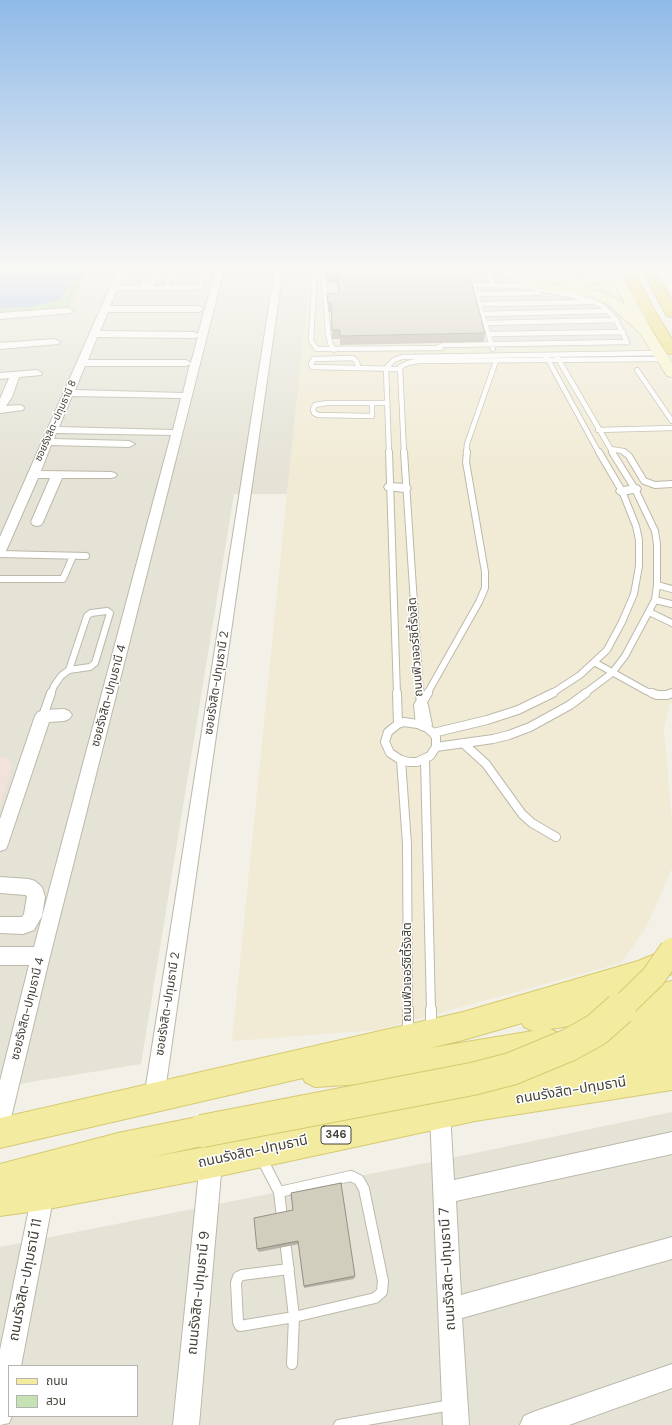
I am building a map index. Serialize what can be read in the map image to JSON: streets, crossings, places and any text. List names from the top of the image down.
{
  "streets": {
    "main road": ["ถนนรังสิต-ปทุมธานี", "346"],
    "street": [
      "ซอยรังสิต-ปทุมธานี 8",
      "ซอยรังสิต-ปทุมธานี 2",
      "ซอยรังสิต-ปทุมธานี 4",
      "ถนนรังสิต-ปทุมธานี 7",
      "ถนนรังสิต-ปทุมธานี 11",
      "ถนนรังสิต-ปทุมธานี 9"
    ],
    "lane": ["ถนนฟิวเจอร์ซิตี้รังสิต"]
  },
  "crossings": [
    ["ถนนรังสิต-ปทุมธานี", "ถนนรังสิต-ปทุมธานี 7"],
    ["ถนนรังสิต-ปทุมธานี", "ถนนรังสิต-ปทุมธานี 11"],
    ["ถนนรังสิต-ปทุมธานี", "ถนนรังสิต-ปทุมธานี 9"]
  ],
  "legend": ["ถนน", "สวน"]
}
